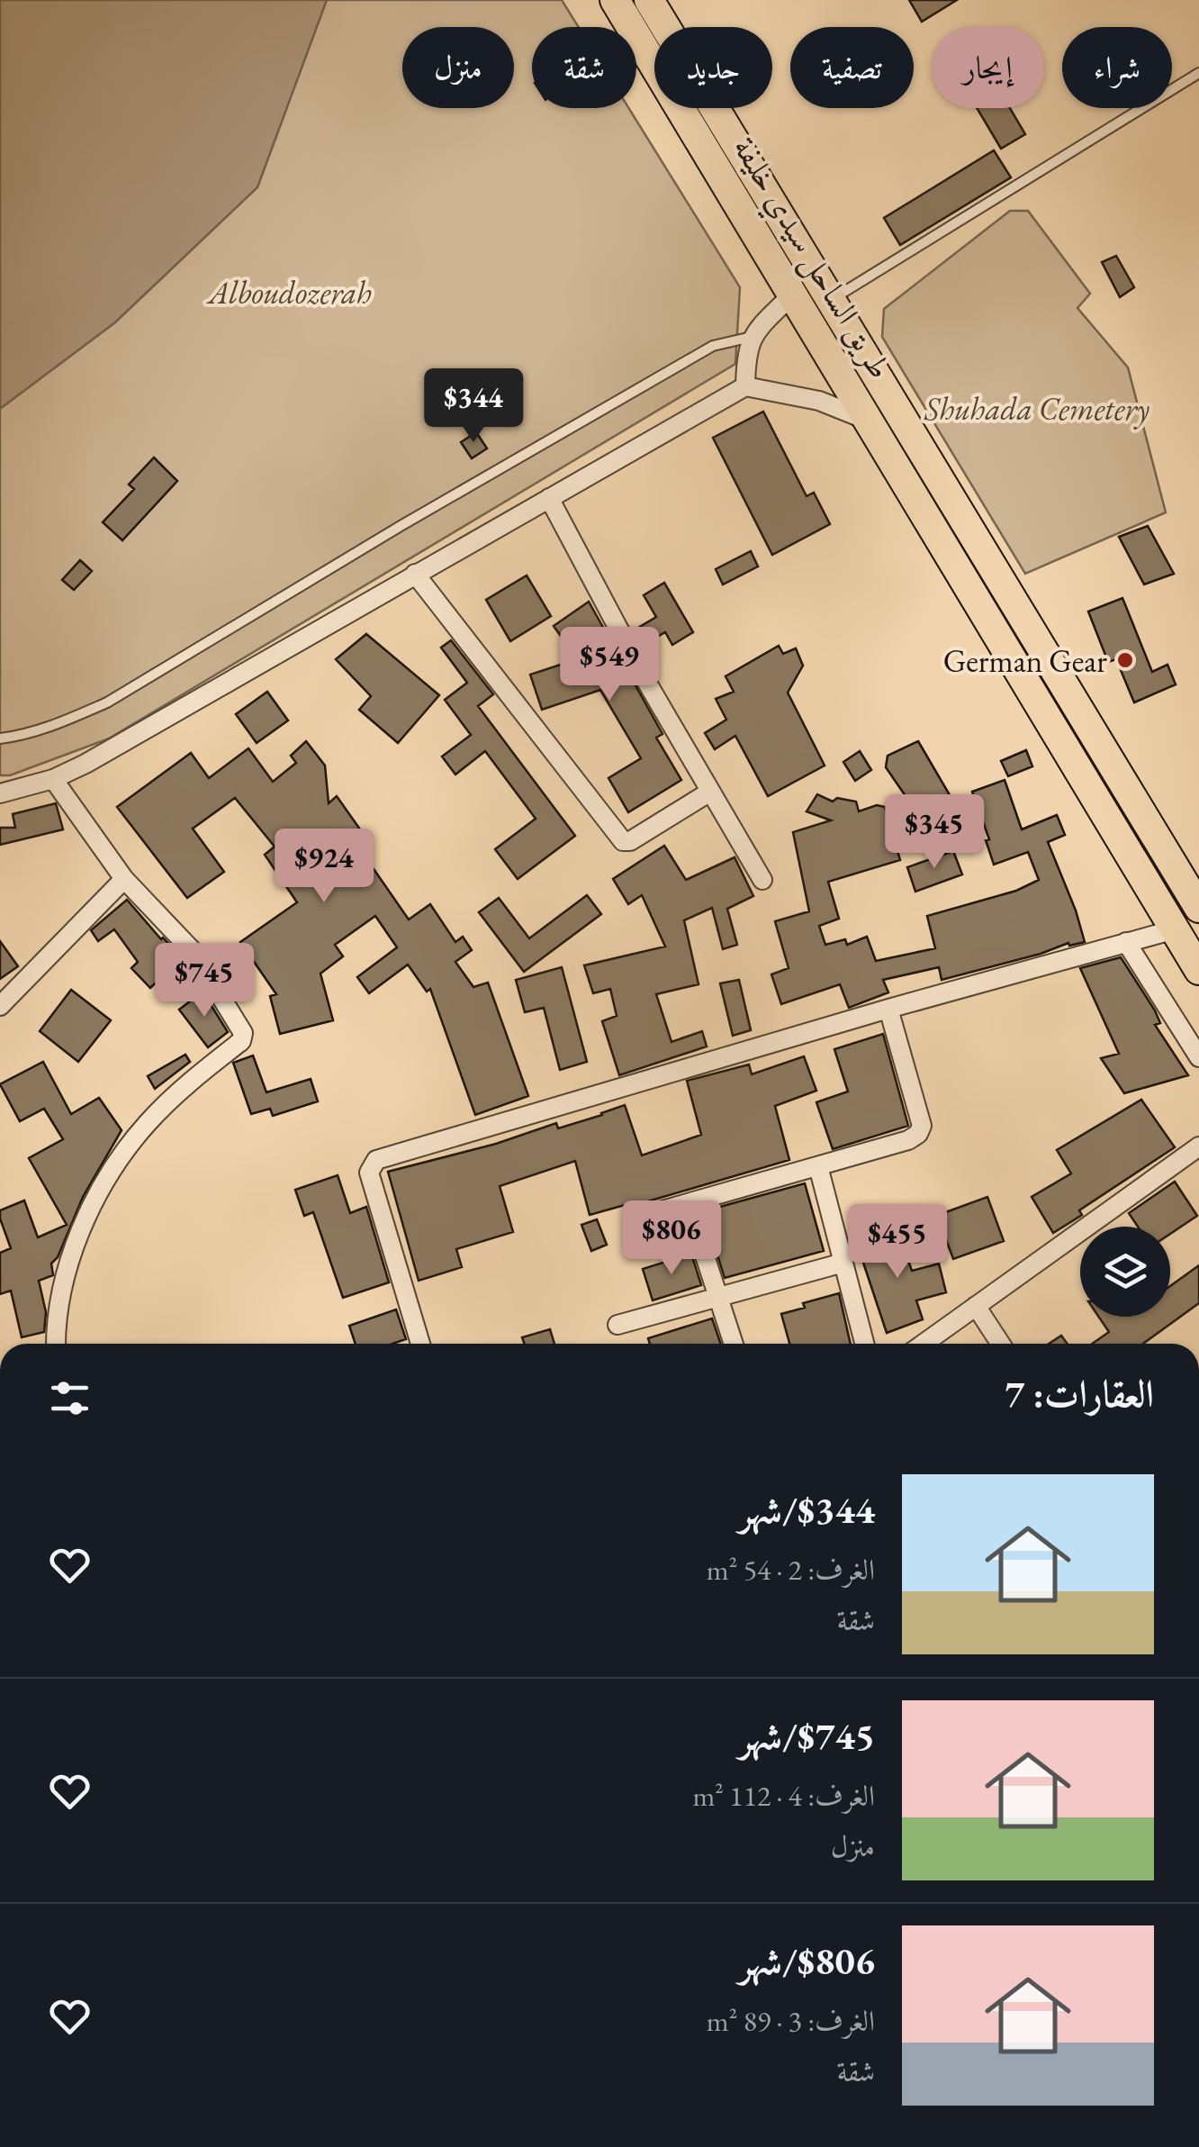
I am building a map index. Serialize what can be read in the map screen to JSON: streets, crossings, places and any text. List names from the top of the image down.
{
  "streets": {
    "highway": ["طريق الساحل سيدي خليفة"]
  },
  "parks": ["Alboudozerah", "Shuhada Cemetery"],
  "places": ["German Gear"],
  "page": {
    "chip": [
      "شراء",
      "إيجار",
      "تصفية",
      "جديد",
      "شقة",
      "منزل"
    ],
    "price": [
      "$344",
      "$549",
      "$345",
      "$924",
      "$745",
      "$806",
      "$455"
    ],
    "heading": "العقارات: 7",
    "list": [
      {
        "name": "$344/شهر",
        "note": "الغرف: 2 · 54 m² · شقة"
      },
      {
        "name": "$745/شهر",
        "note": "الغرف: 4 · 112 m² · منزل"
      },
      {
        "name": "$806/شهر",
        "note": "الغرف: 3 · 89 m² · شقة"
      }
    ]
  }
}
